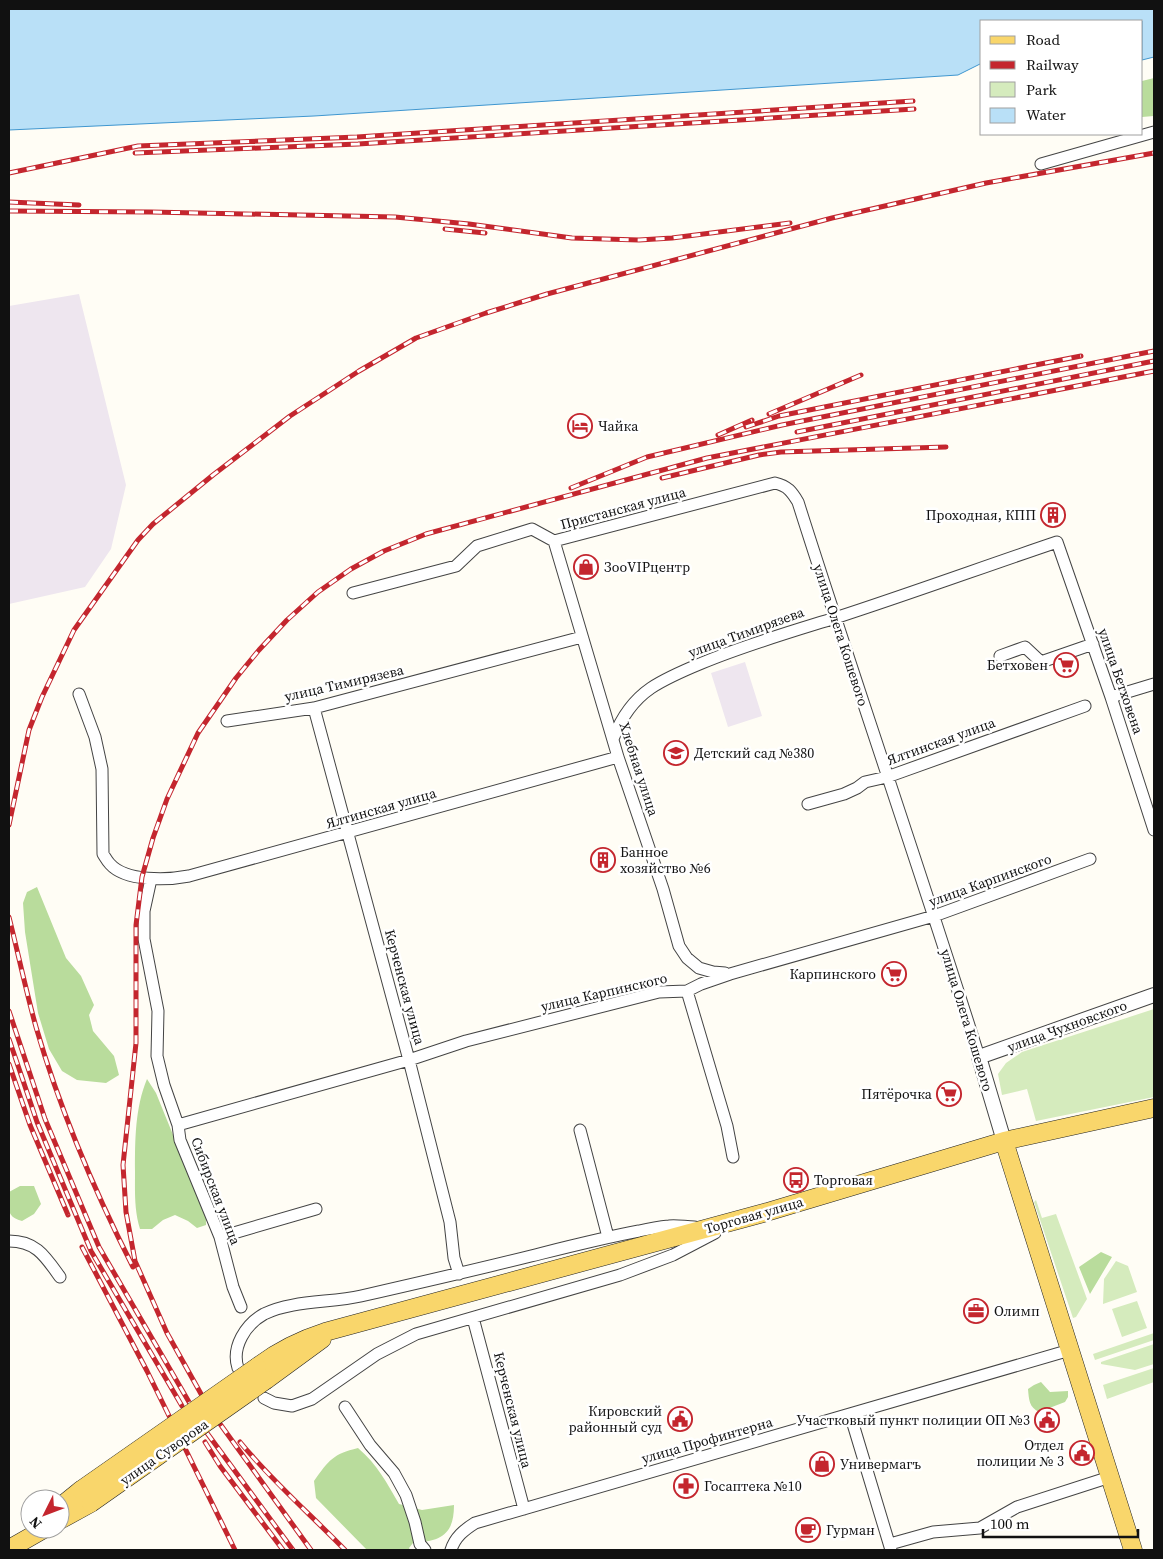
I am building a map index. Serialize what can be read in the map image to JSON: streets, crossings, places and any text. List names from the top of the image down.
{
  "streets": {
    "main road": ["улица Олега Кошевого", "Торговая улица", "улица Суворова"],
    "street": [
      "Пристанская улица",
      "улица Тимирязева",
      "улица Бетховена",
      "Ялтинская улица",
      "Хлебная улица",
      "улица Карпинского",
      "Керченская улица",
      "улица Чухновского",
      "Сибирская улица",
      "улица Профинтерна"
    ]
  },
  "crossings": [
    ["Пристанская улица", "улица Олега Кошевого"],
    ["Пристанская улица", "Хлебная улица"],
    ["улица Тимирязева", "улица Олега Кошевого"],
    ["улица Тимирязева", "улица Бетховена"],
    ["улица Тимирязева", "Хлебная улица"],
    ["улица Тимирязева", "Керченская улица"],
    ["улица Олега Кошевого", "Ялтинская улица"],
    ["улица Олега Кошевого", "улица Карпинского"],
    ["улица Олега Кошевого", "улица Чухновского"],
    ["улица Олега Кошевого", "Торговая улица"],
    ["улица Олега Кошевого", "улица Профинтерна"],
    ["Ялтинская улица", "Хлебная улица"],
    ["Ялтинская улица", "Керченская улица"],
    ["Ялтинская улица", "Сибирская улица"],
    ["Хлебная улица", "улица Карпинского"],
    ["улица Карпинского", "Керченская улица"],
    ["улица Карпинского", "Сибирская улица"],
    ["Керченская улица", "улица Профинтерна"],
    ["Торговая улица", "улица Суворова"]
  ],
  "places": {
    "hotel": ["Чайка"],
    "building": ["Проходная, КПП", "Банное хозяйство №6"],
    "shop": ["ЗооVIPцентр", "Универмагъ"],
    "supermarket": ["Бетховен", "Карпинского", "Пятёрочка"],
    "school or university": ["Детский сад №380"],
    "bus stop": ["Торговая"],
    "office": ["Олимп"],
    "public building": ["Кировский районный суд", "Участковый пункт полиции ОП №3", "Отдел полиции № 3"],
    "pharmacy": ["Госаптека №10"],
    "cafe": ["Гурман"]
  },
  "legend": [
    "Road",
    "Railway",
    "Park",
    "Water"
  ],
  "scale_bar": "100 m",
  "north": "bottom left"
}
